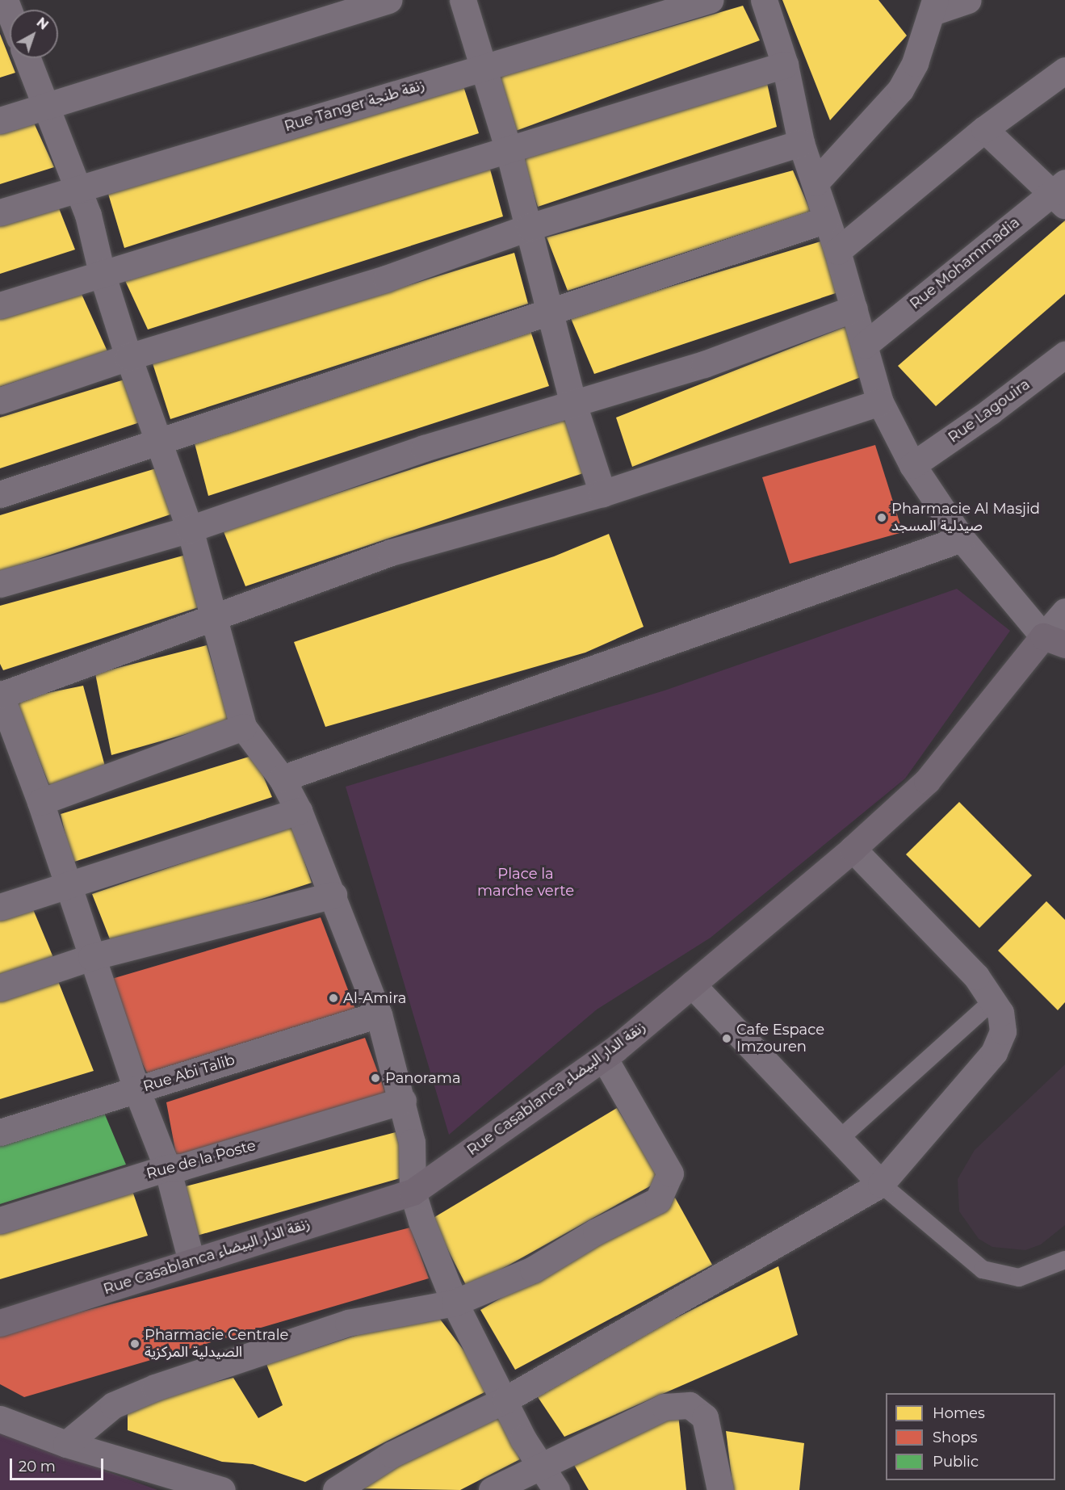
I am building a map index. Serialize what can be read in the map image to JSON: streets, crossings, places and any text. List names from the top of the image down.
{
  "streets": {
    "main road": ["Rue Casablanca زنقة الدار البيضاء"],
    "street": [
      "Rue Tanger زنقة طنجة",
      "Rue Mohammadia",
      "Rue Lagouira",
      "Rue Abi Talib",
      "Rue de la Poste"
    ]
  },
  "parks": ["Place la marche verte"],
  "places": [
    "Pharmacie Al Masjid صيدلية المسجد",
    "Al-Amira",
    "Cafe Espace Imzouren",
    "Panorama",
    "Pharmacie Centrale الصيدلية المركزية"
  ],
  "legend": ["Homes", "Shops", "Public"],
  "scale_bar": "20 m",
  "north": "top right"
}
